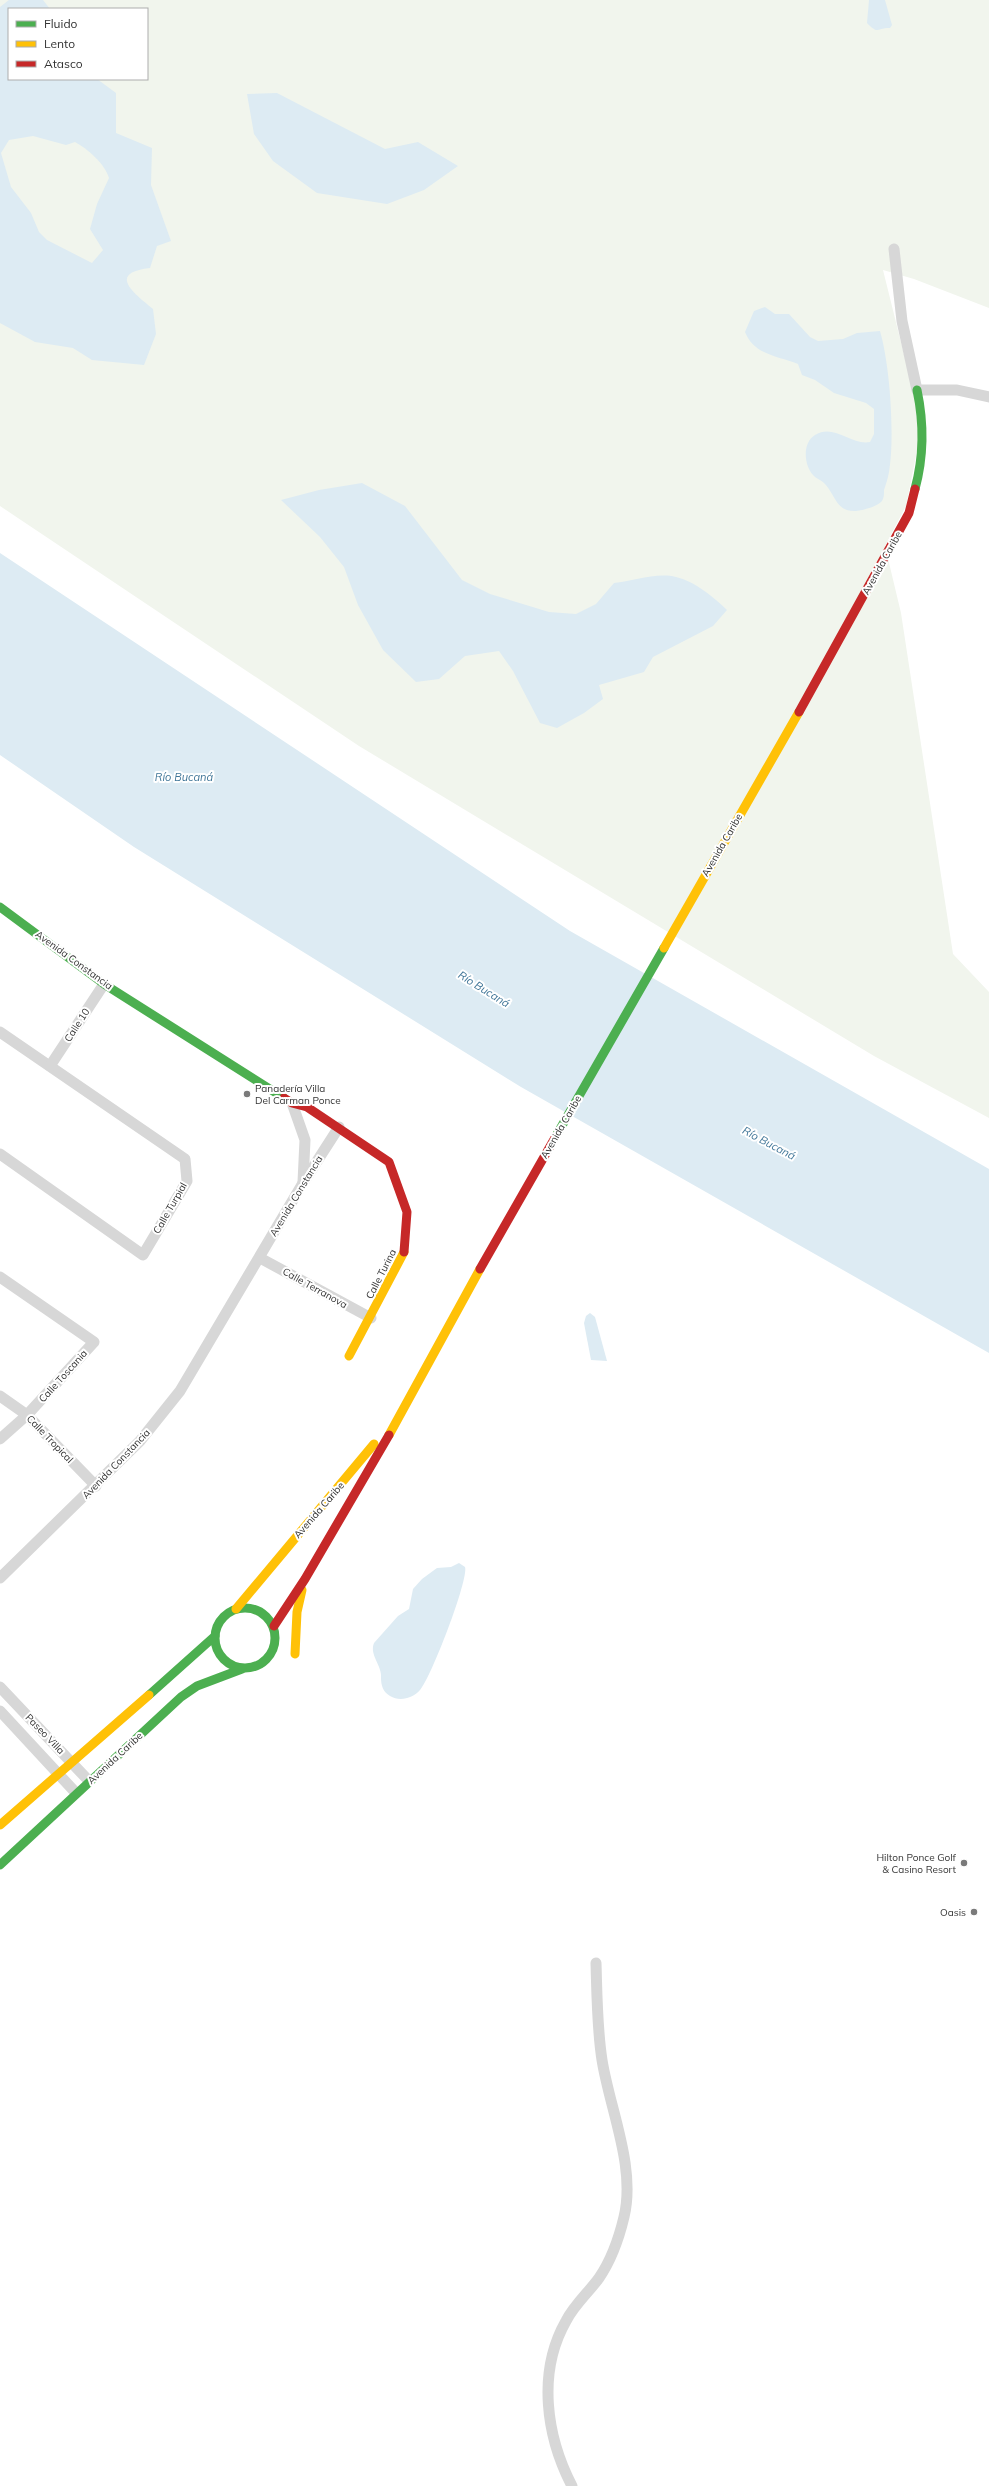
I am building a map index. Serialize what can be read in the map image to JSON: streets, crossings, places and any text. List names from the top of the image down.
{
  "streets": {
    "street": [
      "Avenida Caribe",
      "Avenida Constancia",
      "Calle 10",
      "Calle Turpial",
      "Calle Turina",
      "Calle Terranova",
      "Calle Toscania",
      "Calle Tropical",
      "Paseo Villa"
    ]
  },
  "crossings": [
    ["Avenida Caribe", "Paseo Villa"],
    ["Avenida Constancia", "Calle 10"],
    ["Avenida Constancia", "Calle Turina"],
    ["Avenida Constancia", "Calle Terranova"],
    ["Avenida Constancia", "Calle Tropical"],
    ["Calle 10", "Calle Turpial"],
    ["Calle Turina", "Calle Terranova"],
    ["Calle Toscania", "Calle Tropical"]
  ],
  "water": ["Río Bucaná"],
  "places": ["Panadería Villa Del Carman Ponce", "Hilton Ponce Golf & Casino Resort", "Oasis"],
  "legend": ["Fluido", "Lento", "Atasco"]
}
